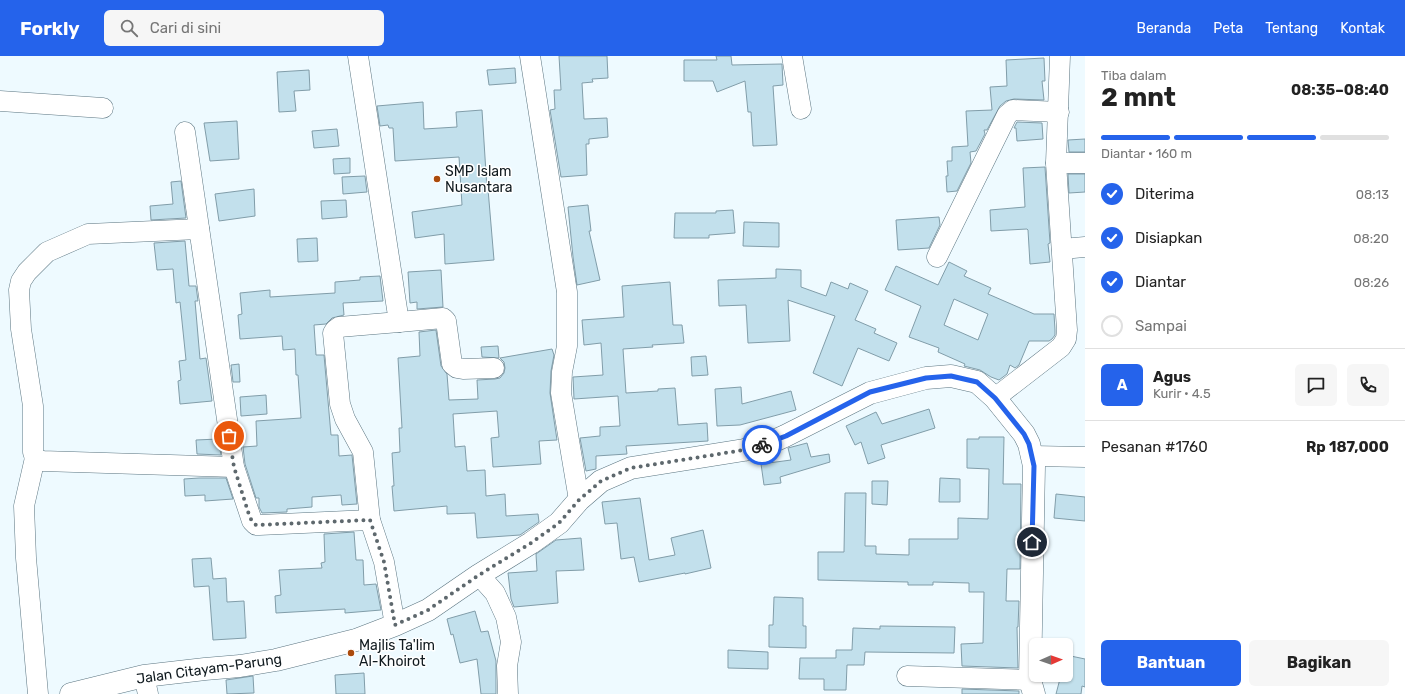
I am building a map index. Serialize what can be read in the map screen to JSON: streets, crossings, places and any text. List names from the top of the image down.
{
  "streets": {
    "street": ["Jalan Citayam-Parung"]
  },
  "places": ["SMP Islam Nusantara", "Majlis Ta'lim Al-Khoirot"],
  "north": "right",
  "page": {
    "header": "Forkly",
    "search": "Cari di sini",
    "nav": [
      "Beranda",
      "Peta",
      "Tentang",
      "Kontak"
    ],
    "heading": ["2 mnt", "Tiba dalam", "08:35–08:40"],
    "panel": [
      "Agus",
      "Kurir · 4.5",
      "Pesanan #1760",
      "Rp 187,000"
    ],
    "bar": "Diantar · 160 m",
    "list": [
      ["Diterima", "08:13"],
      ["Disiapkan", "08:20"],
      ["Diantar", "08:26"],
      "Sampai"
    ],
    "round": "A",
    "buttons": ["Bantuan", "Bagikan"]
  }
}
